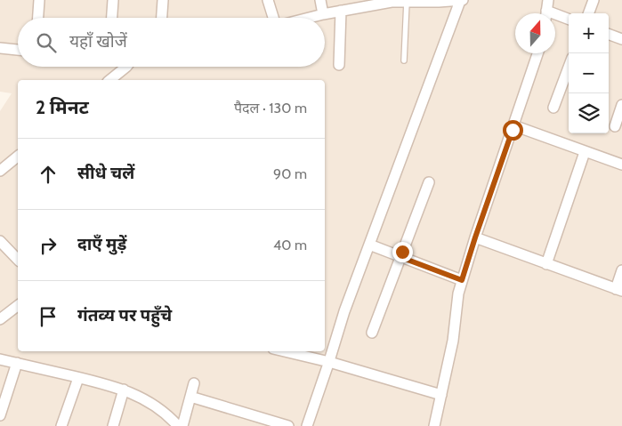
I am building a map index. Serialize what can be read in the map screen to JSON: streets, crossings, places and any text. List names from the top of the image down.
{
  "north": "top",
  "page": {
    "map_buttons": ["+", "−"],
    "search": "यहाँ खोजें",
    "heading": ["2 मिनट", "पैदल · 130 m"],
    "list": [
      ["सीधे चलें", "90 m"],
      ["दाएँ मुड़ें", "40 m"],
      "गंतव्य पर पहुँचे"
    ]
  }
}
